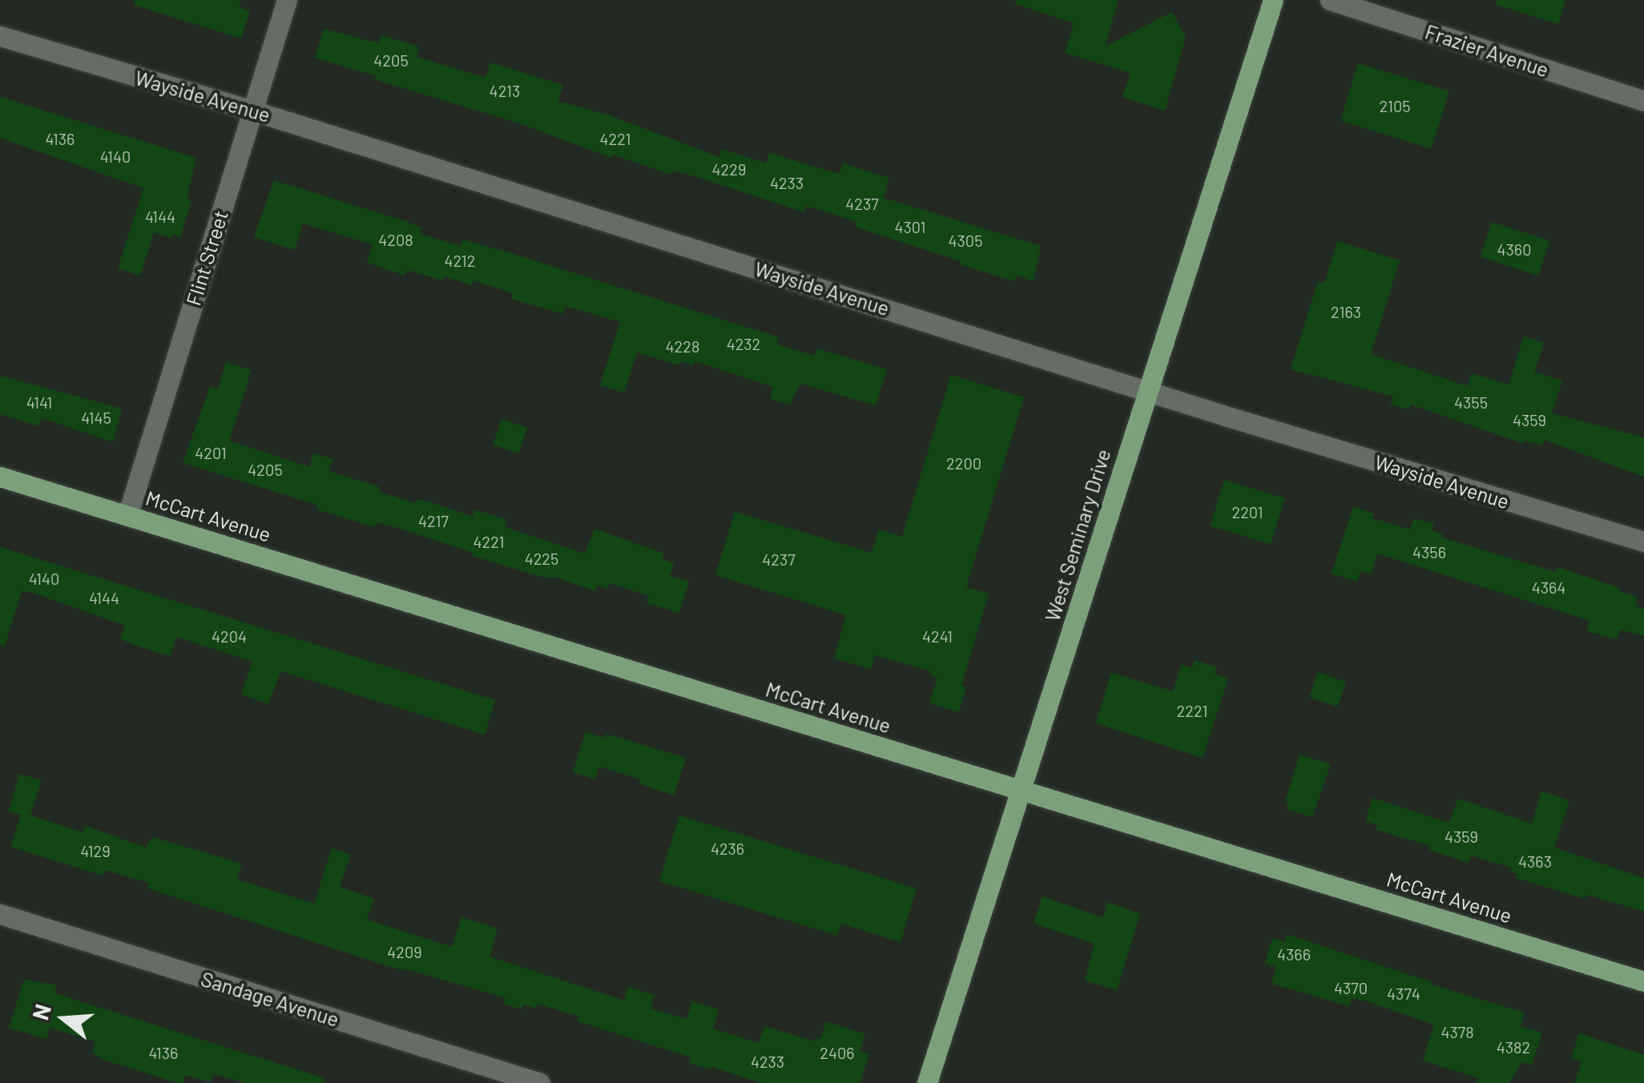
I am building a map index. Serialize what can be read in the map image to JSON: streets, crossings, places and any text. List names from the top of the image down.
{
  "streets": {
    "main road": ["McCart Avenue", "West Seminary Drive"],
    "street": [
      "Frazier Avenue",
      "Wayside Avenue",
      "Flint Street",
      "Sandage Avenue"
    ]
  },
  "crossings": [
    ["Wayside Avenue", "Flint Street"],
    ["Wayside Avenue", "West Seminary Drive"],
    ["Flint Street", "McCart Avenue"],
    ["McCart Avenue", "West Seminary Drive"]
  ],
  "house_numbers": [
    "4205",
    "4213",
    "2105",
    "4136",
    "4221",
    "4140",
    "4229",
    "4233",
    "4237",
    "4144",
    "4301",
    "4208",
    "4305",
    "4360",
    "4212",
    "2163",
    "4232",
    "4228",
    "4141",
    "4355",
    "4145",
    "4359",
    "4201",
    "2200",
    "4205",
    "2201",
    "4217",
    "4221",
    "4356",
    "4225",
    "4237",
    "4140",
    "4364",
    "4144",
    "4204",
    "4241",
    "2221",
    "4359",
    "4236",
    "4129",
    "4363",
    "4209",
    "4366",
    "4370",
    "4374",
    "4378",
    "4382",
    "4136",
    "2406",
    "4233"
  ],
  "north": "left"
}
